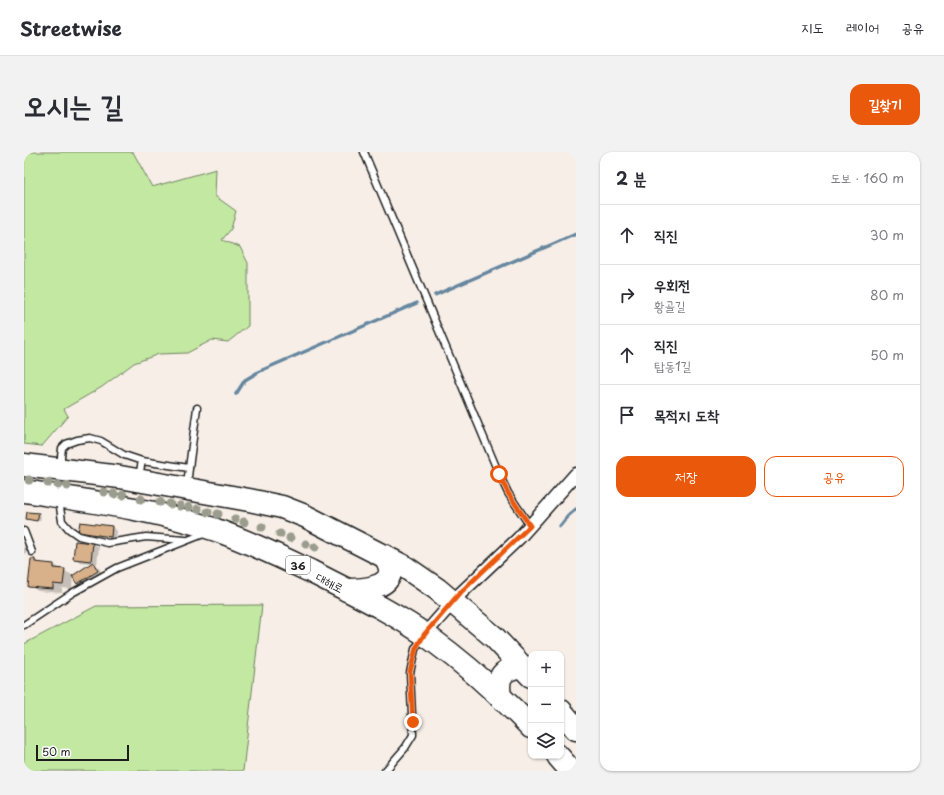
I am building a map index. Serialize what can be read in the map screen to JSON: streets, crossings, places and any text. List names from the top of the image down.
{
  "streets": {
    "highway": ["36", "대해로"]
  },
  "scale_bar": "50 m",
  "page": {
    "header": "Streetwise",
    "nav": ["지도", "레이어", "공유"],
    "title": "오시는 길",
    "buttons": [
      "길찾기",
      ["저장", "공유"]
    ],
    "heading": ["2 분", "도보 · 160 m"],
    "list": [
      ["직진", "30 m"],
      ["우회전", "황골길", "80 m"],
      ["직진", "탑동1길", "50 m"],
      "목적지 도착"
    ],
    "map_buttons": ["+", "−"],
    "scale": "50 m"
  }
}
